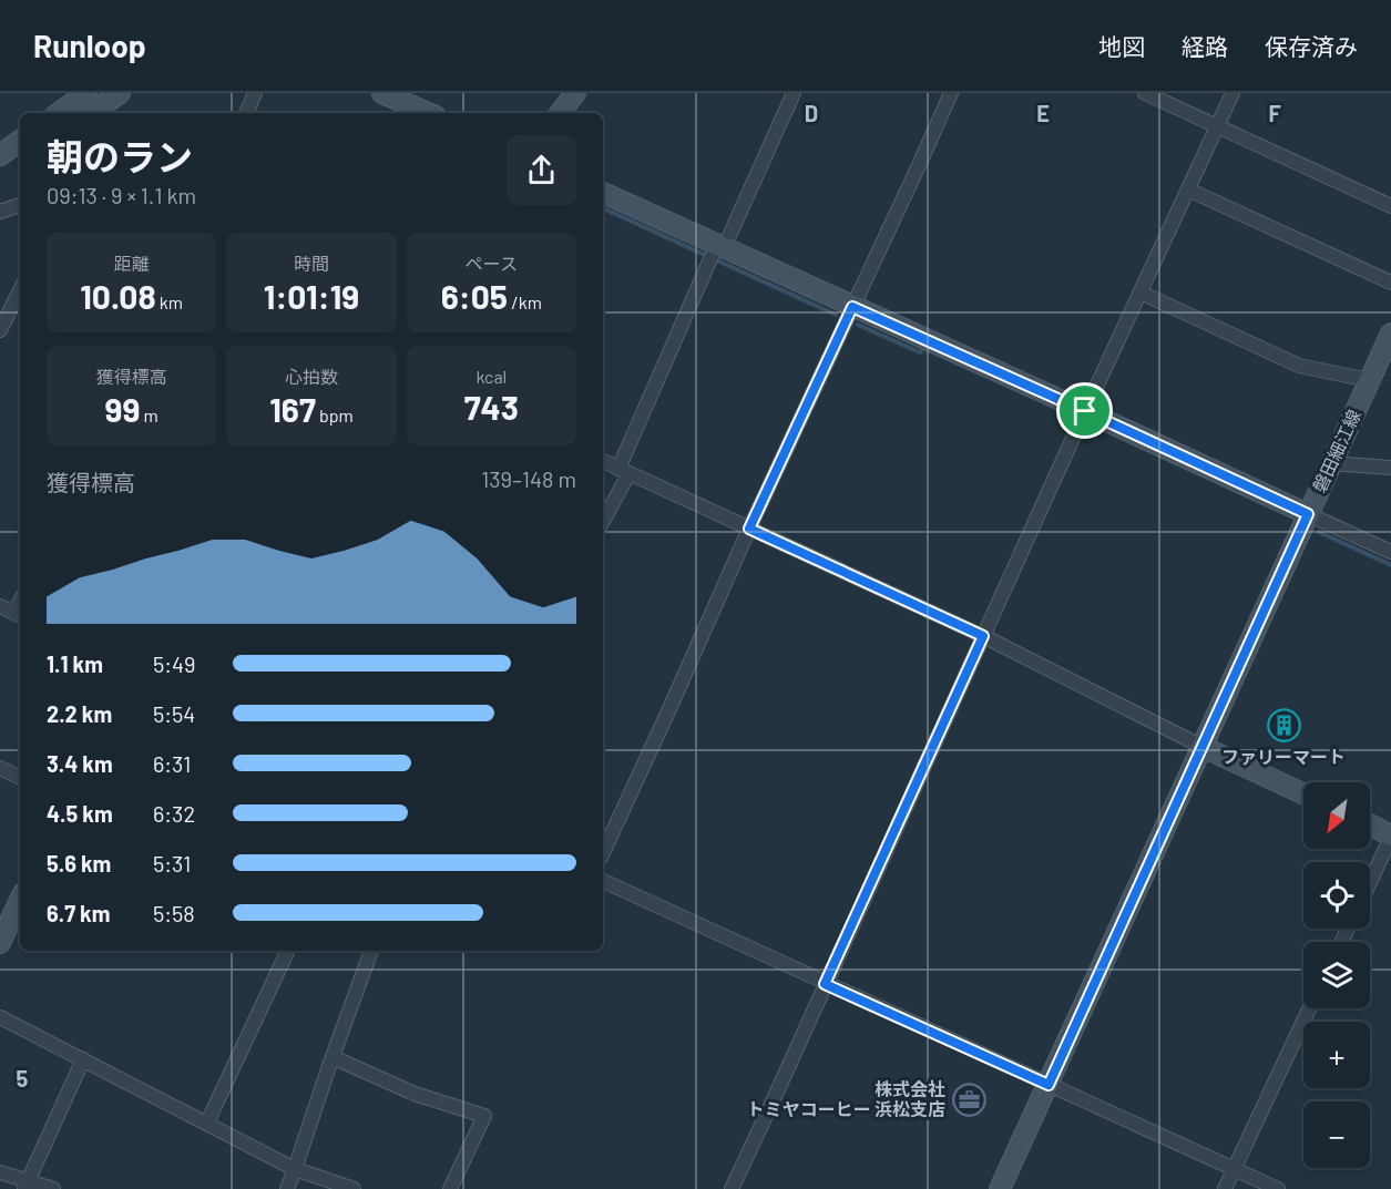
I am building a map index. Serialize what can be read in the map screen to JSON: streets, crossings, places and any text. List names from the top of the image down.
{
  "streets": {
    "main road": ["磐田細江線"]
  },
  "places": {
    "building": ["ファリーマート"],
    "office": ["株式会社 トミヤコーヒー 浜松支店"]
  },
  "north": "bottom left",
  "page": {
    "header": "Runloop",
    "nav": ["地図", "経路", "保存済み"],
    "heading": ["朝のラン", "09:13 · 9 × 1.1 km"],
    "stats": [
      ["距離", "10.08 km"],
      ["時間", "1:01:19"],
      ["ペース", "6:05 /km"],
      ["獲得標高", "99 m"],
      ["心拍数", "167 bpm"],
      ["kcal", "743"]
    ],
    "chart": ["獲得標高", "139–148 m"],
    "list": [
      {
        "name": "1.1 km",
        "note": "5:49"
      },
      {
        "name": "2.2 km",
        "note": "5:54"
      },
      {
        "name": "3.4 km",
        "note": "6:31"
      },
      {
        "name": "4.5 km",
        "note": "6:32"
      },
      {
        "name": "5.6 km",
        "note": "5:31"
      },
      {
        "name": "6.7 km",
        "note": "5:58"
      }
    ],
    "map_buttons": ["+", "−"]
  },
  "grid": {
    "columns": ["D", "E", "F"],
    "rows": ["5"]
  }
}
